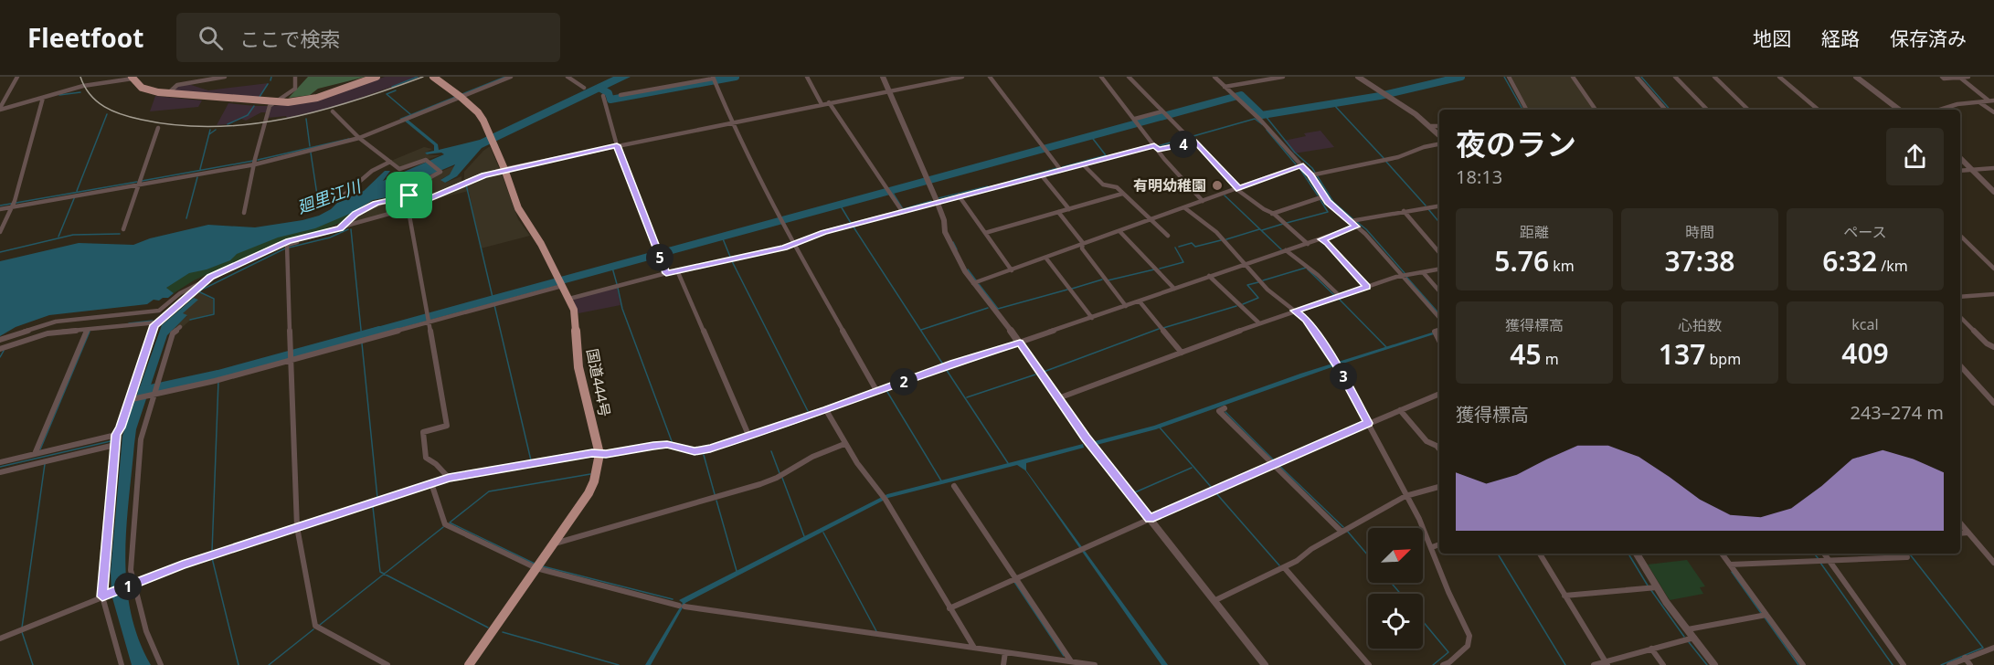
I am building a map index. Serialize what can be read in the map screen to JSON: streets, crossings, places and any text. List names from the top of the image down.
{
  "streets": {
    "highway": ["国道444号"]
  },
  "water": ["廻里江川"],
  "places": ["有明幼稚園"],
  "north": "top right",
  "page": {
    "header": "Fleetfoot",
    "search": "ここで検索",
    "nav": ["地図", "経路", "保存済み"],
    "heading": ["夜のラン", "18:13"],
    "pins": [
      "4",
      "5",
      "3",
      "2",
      "1"
    ],
    "stats": [
      ["距離", "5.76 km"],
      ["時間", "37:38"],
      ["ペース", "6:32 /km"],
      ["獲得標高", "45 m"],
      ["心拍数", "137 bpm"],
      ["kcal", "409"]
    ],
    "chart": ["獲得標高", "243–274 m"]
  }
}
